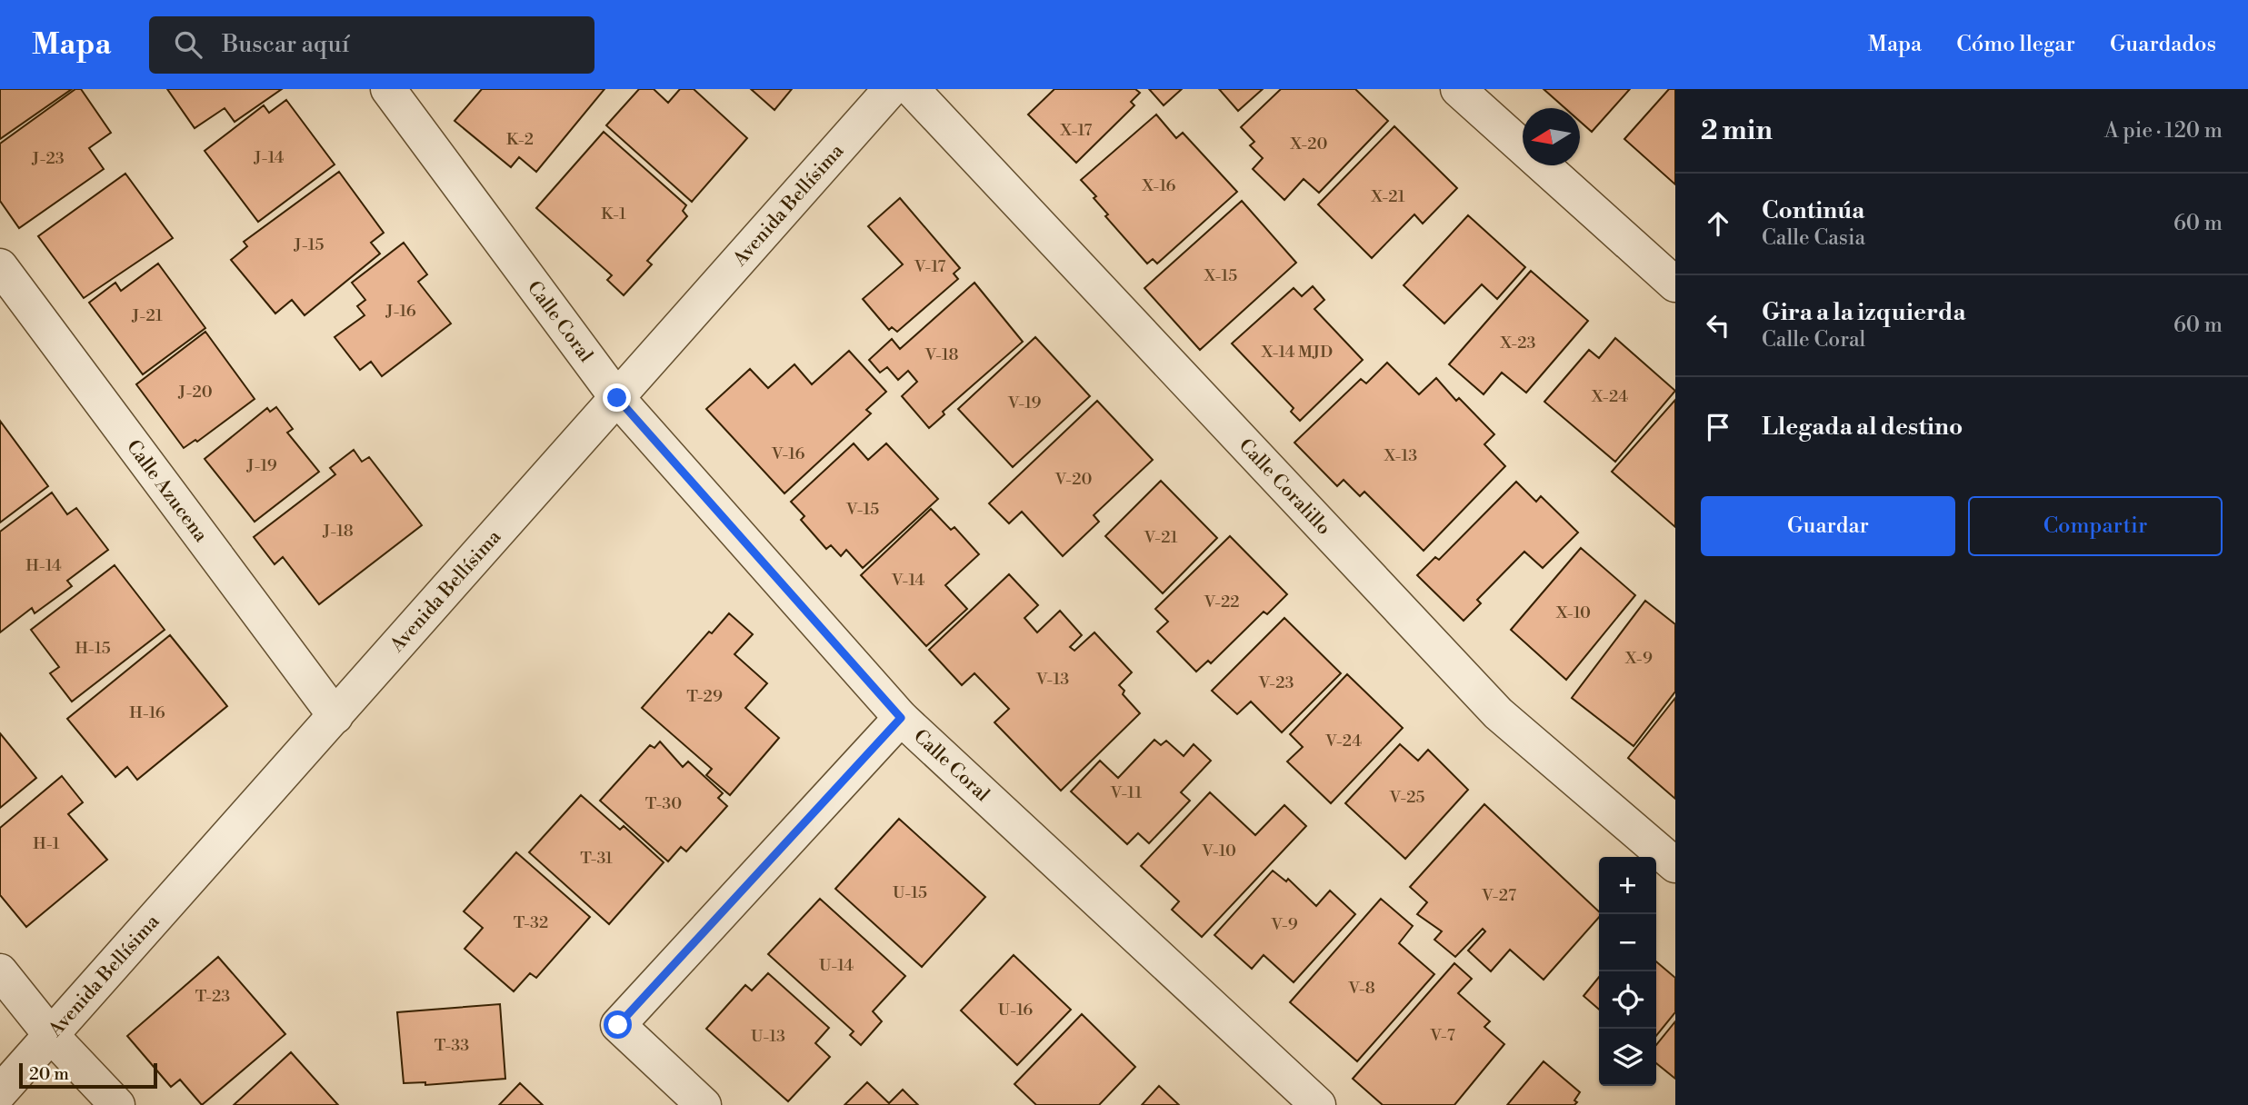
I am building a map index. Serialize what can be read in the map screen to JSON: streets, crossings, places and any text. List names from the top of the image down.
{
  "streets": {
    "street": [
      "Avenida Bellísima",
      "Calle Coral",
      "Calle Coralillo",
      "Calle Azucena"
    ]
  },
  "crossings": [
    ["Avenida Bellísima", "Calle Coral"],
    ["Avenida Bellísima", "Calle Azucena"]
  ],
  "house_numbers": [
    "X-17",
    "K-2",
    "X-20",
    "J-14",
    "J-23",
    "X-16",
    "X-21",
    "K-1",
    "J-15",
    "V-17",
    "X-15",
    "J-16",
    "J-21",
    "X-23",
    "X-14 MJD",
    "V-18",
    "J-20",
    "X-24",
    "V-19",
    "V-16",
    "X-13",
    "J-19",
    "V-20",
    "V-15",
    "J-18",
    "V-21",
    "H-14",
    "V-14",
    "V-22",
    "X-10",
    "H-15",
    "X-9",
    "V-13",
    "V-23",
    "T-29",
    "H-16",
    "V-24",
    "V-11",
    "V-25",
    "T-30",
    "H-1",
    "V-10",
    "T-31",
    "U-15",
    "V-27",
    "T-32",
    "V-9",
    "U-14",
    "V-8",
    "T-23",
    "U-16",
    "V-7",
    "U-13",
    "T-33"
  ],
  "scale_bar": "20 m",
  "north": "left",
  "page": {
    "header": "Mapa",
    "search": "Buscar aquí",
    "nav": ["Mapa", "Cómo llegar", "Guardados"],
    "heading": ["2 min", "A pie · 120 m"],
    "list": [
      ["Continúa", "Calle Casia", "60 m"],
      ["Gira a la izquierda", "Calle Coral", "60 m"],
      "Llegada al destino"
    ],
    "buttons": ["Guardar", "Compartir"],
    "map_buttons": ["+", "−"],
    "scale": "20 m"
  }
}
